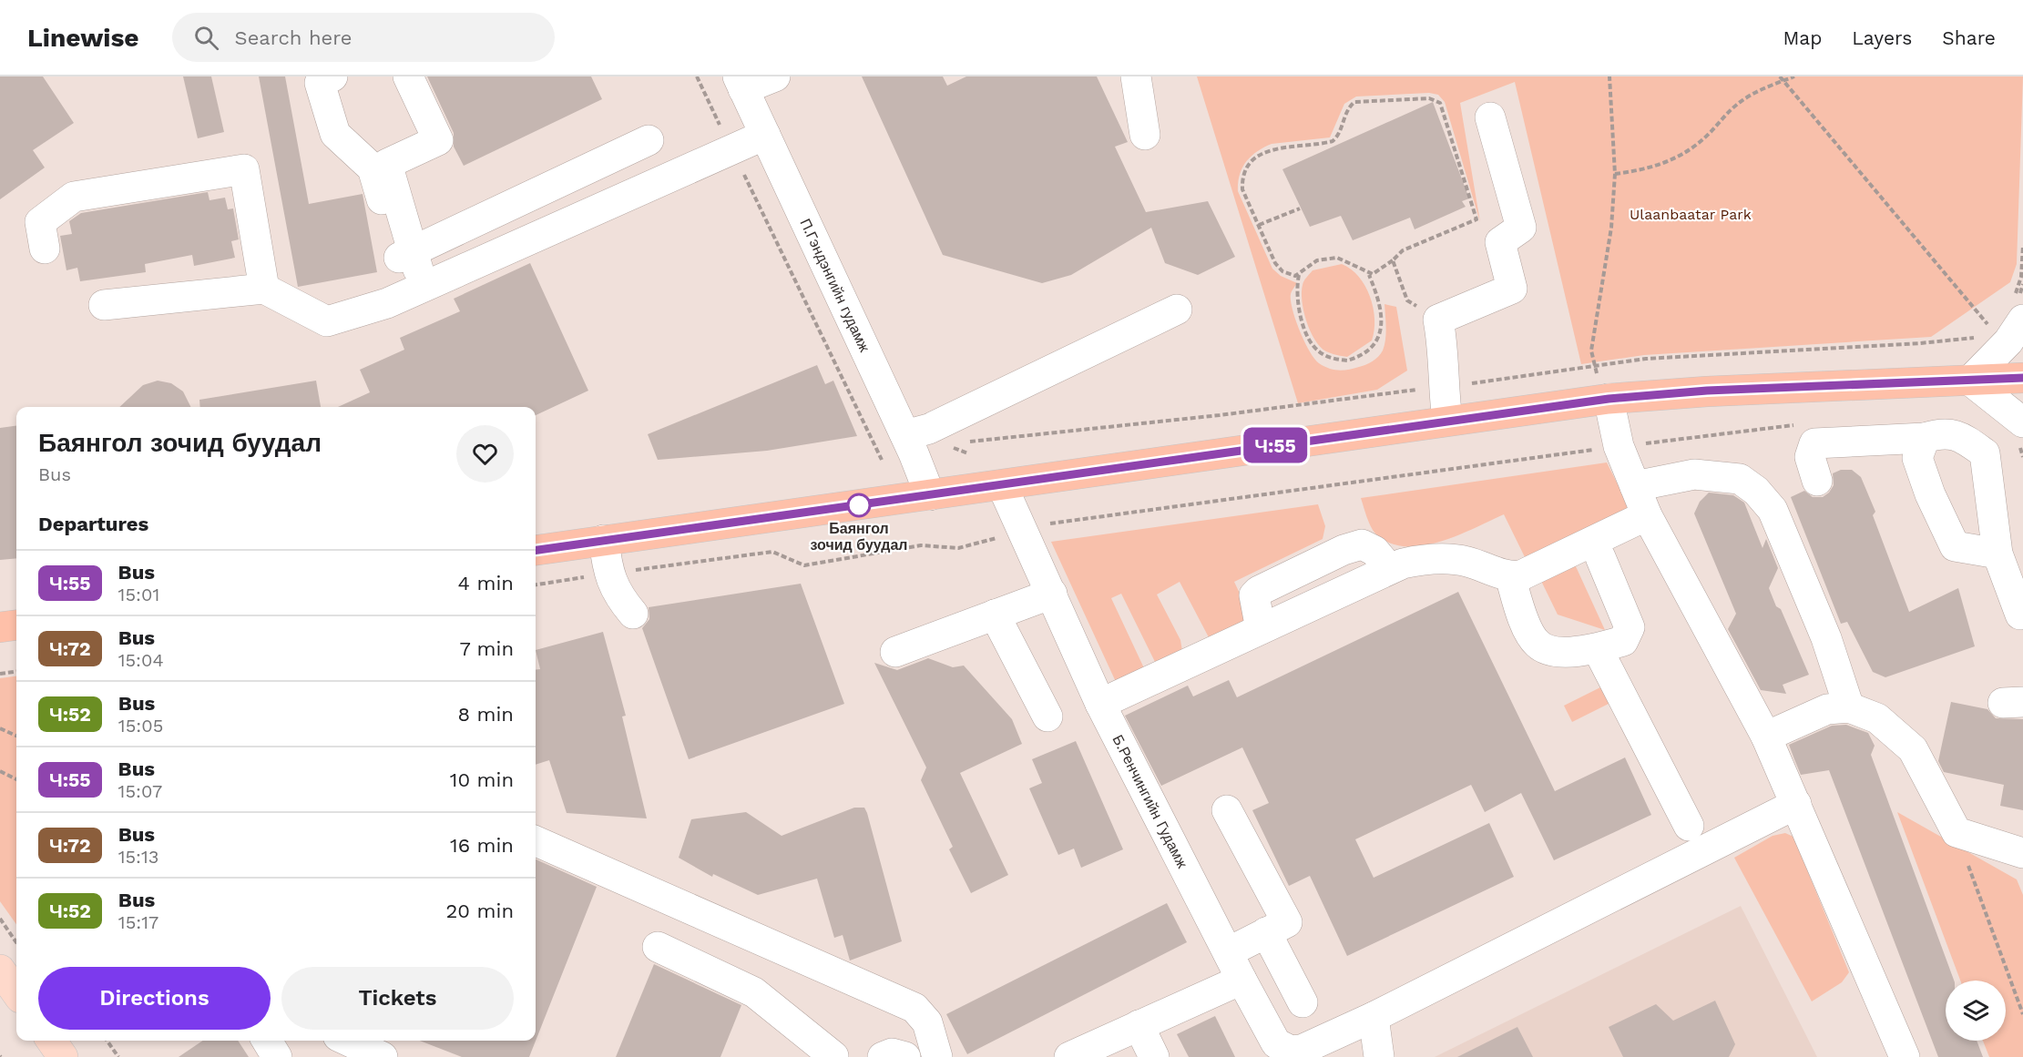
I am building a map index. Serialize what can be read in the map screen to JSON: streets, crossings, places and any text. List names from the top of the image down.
{
  "streets": {
    "street": ["П.Гэндэнгийн гудамж", "Б.Ренчингийн Гудамж"]
  },
  "parks": ["Ulaanbaatar Park"],
  "places": ["Баянгол зочид буудал"],
  "lines": ["bus line Ч:55"],
  "page": {
    "header": "Linewise",
    "search": "Search here",
    "nav": ["Map", "Layers", "Share"],
    "on_map": "Ч:55",
    "heading": [
      ["Баянгол зочид буудал", "Bus"],
      "Departures"
    ],
    "list": [
      {
        "mark": "Ч:55",
        "name": "Bus",
        "note": "15:01",
        "value": "4 min"
      },
      {
        "mark": "Ч:72",
        "name": "Bus",
        "note": "15:04",
        "value": "7 min"
      },
      {
        "mark": "Ч:52",
        "name": "Bus",
        "note": "15:05",
        "value": "8 min"
      },
      {
        "mark": "Ч:55",
        "name": "Bus",
        "note": "15:07",
        "value": "10 min"
      },
      {
        "mark": "Ч:72",
        "name": "Bus",
        "note": "15:13",
        "value": "16 min"
      },
      {
        "mark": "Ч:52",
        "name": "Bus",
        "note": "15:17",
        "value": "20 min"
      }
    ],
    "buttons": ["Directions", "Tickets"]
  }
}
